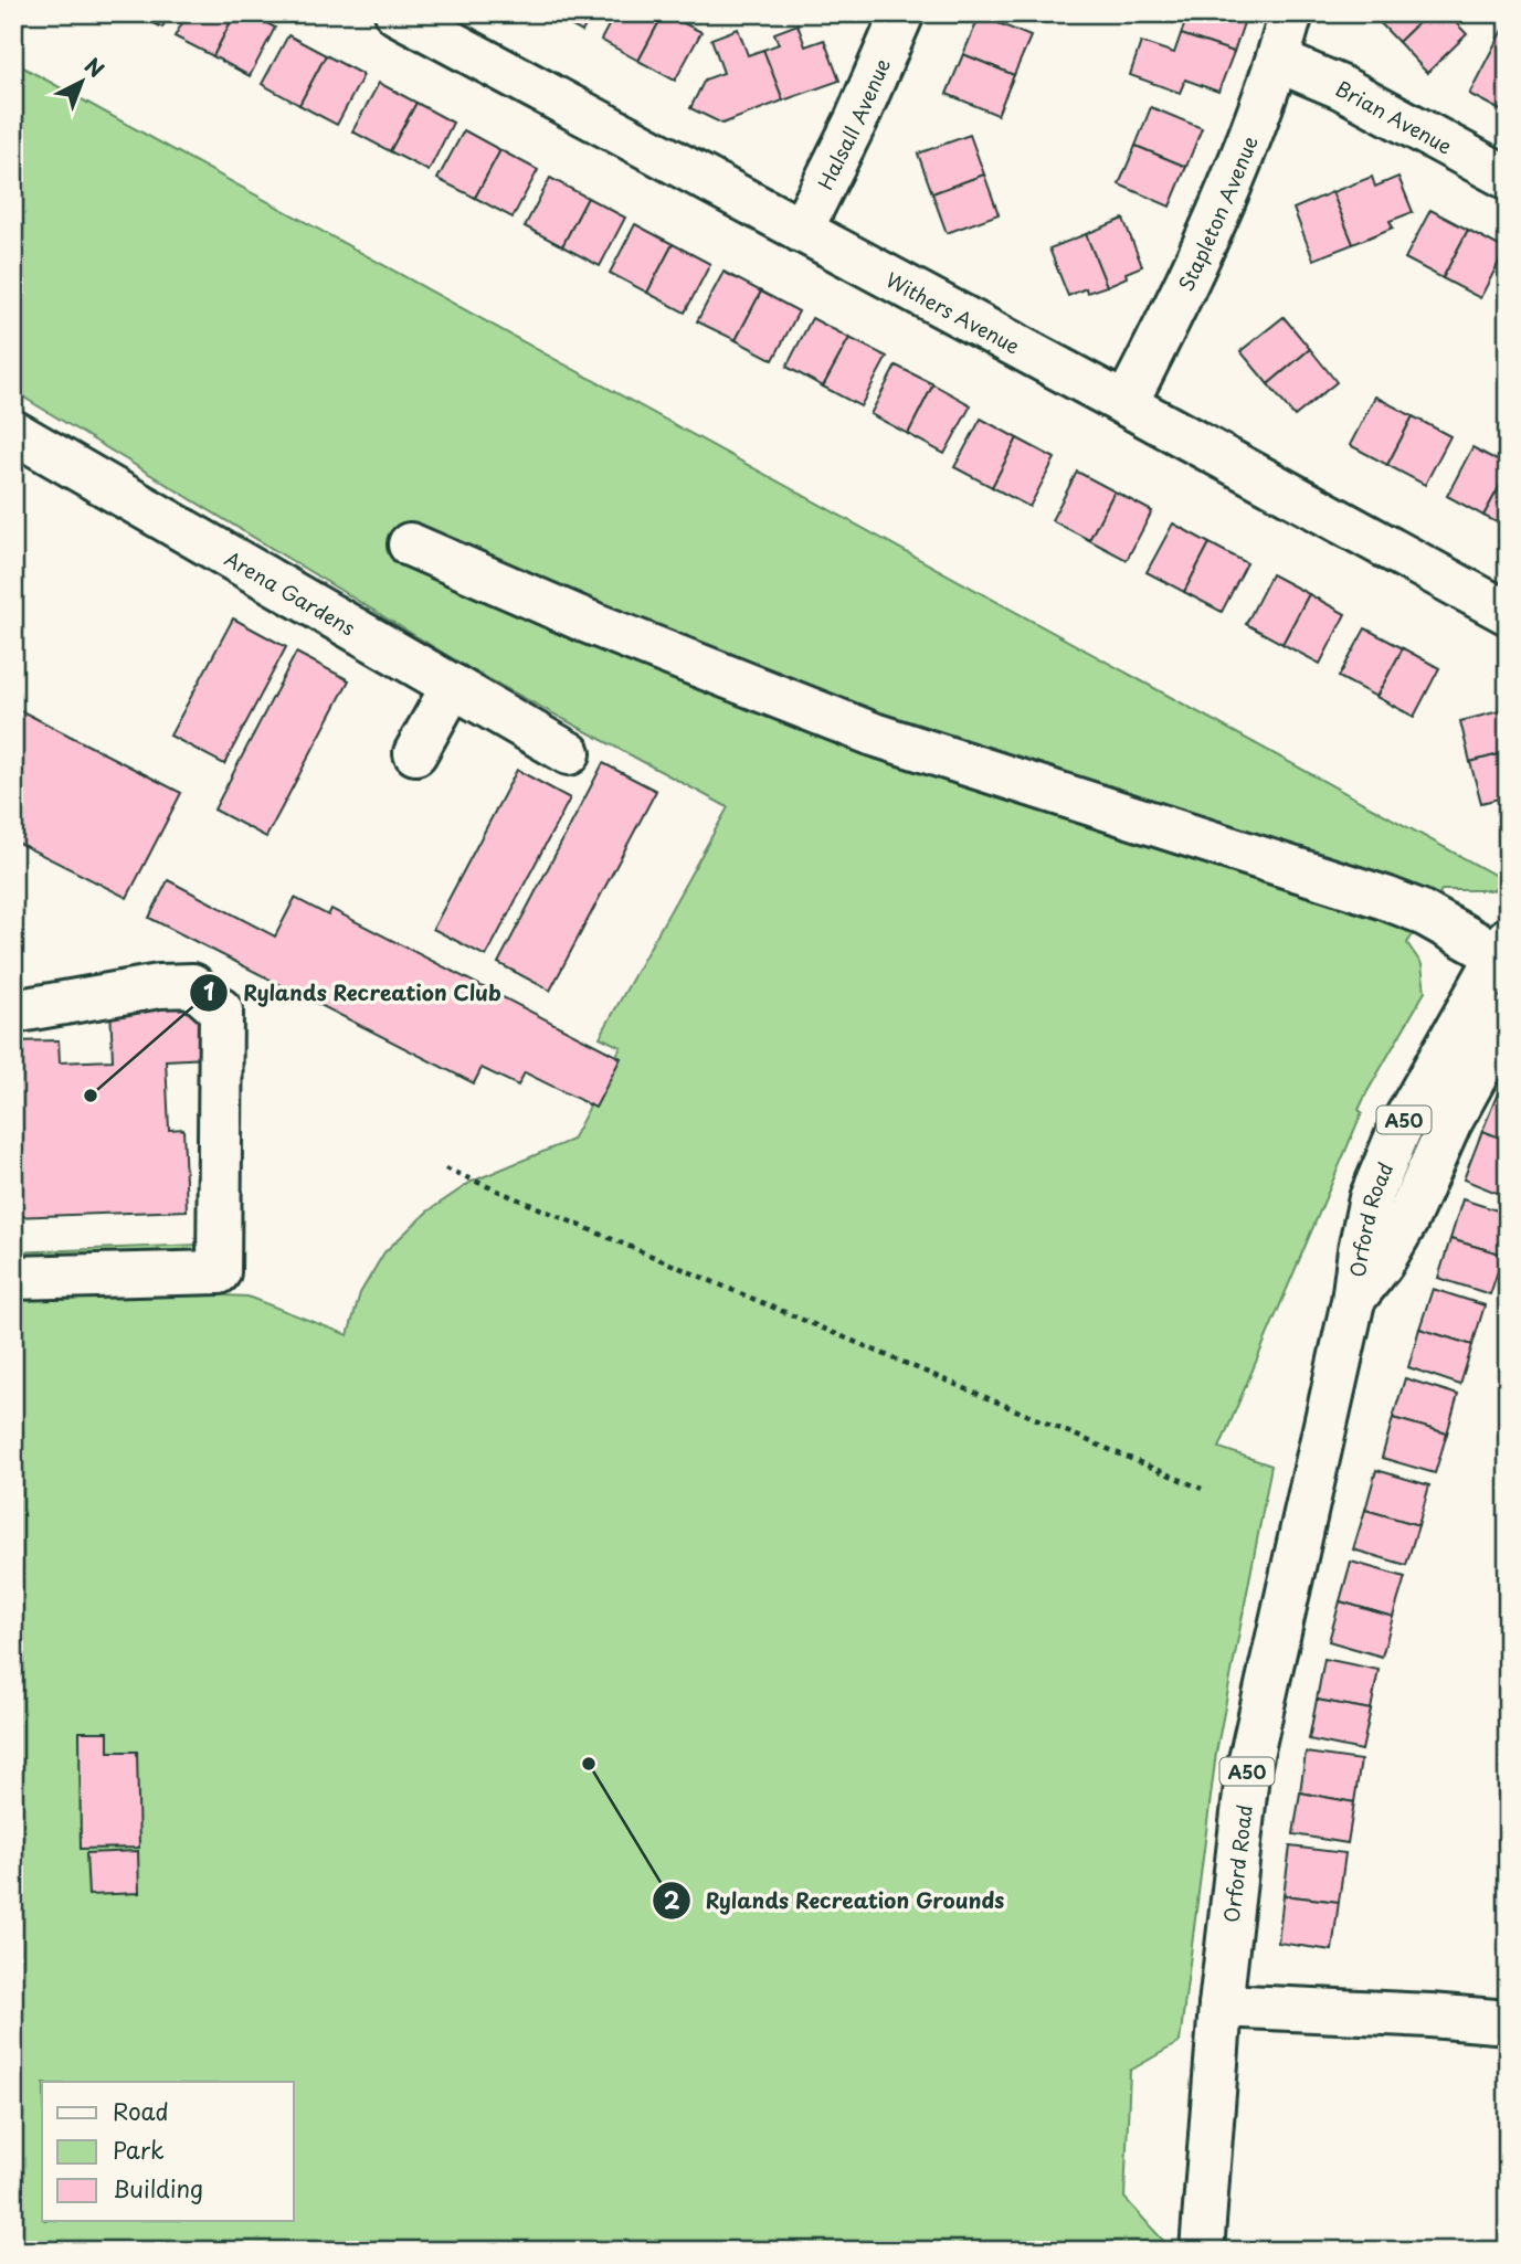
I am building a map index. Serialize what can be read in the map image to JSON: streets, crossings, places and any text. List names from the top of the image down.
{
  "streets": {
    "street": [
      "Brian Avenue",
      "Halsall Avenue",
      "Stapleton Avenue",
      "Withers Avenue",
      "Arena Gardens",
      "A50",
      "Orford Road"
    ]
  },
  "crossings": [
    ["Brian Avenue", "Stapleton Avenue"],
    ["Halsall Avenue", "Withers Avenue"],
    ["Stapleton Avenue", "Withers Avenue"]
  ],
  "places": ["Rylands Recreation Club", "Rylands Recreation Grounds"],
  "legend": ["Road", "Park", "Building"],
  "north": "top right"
}
